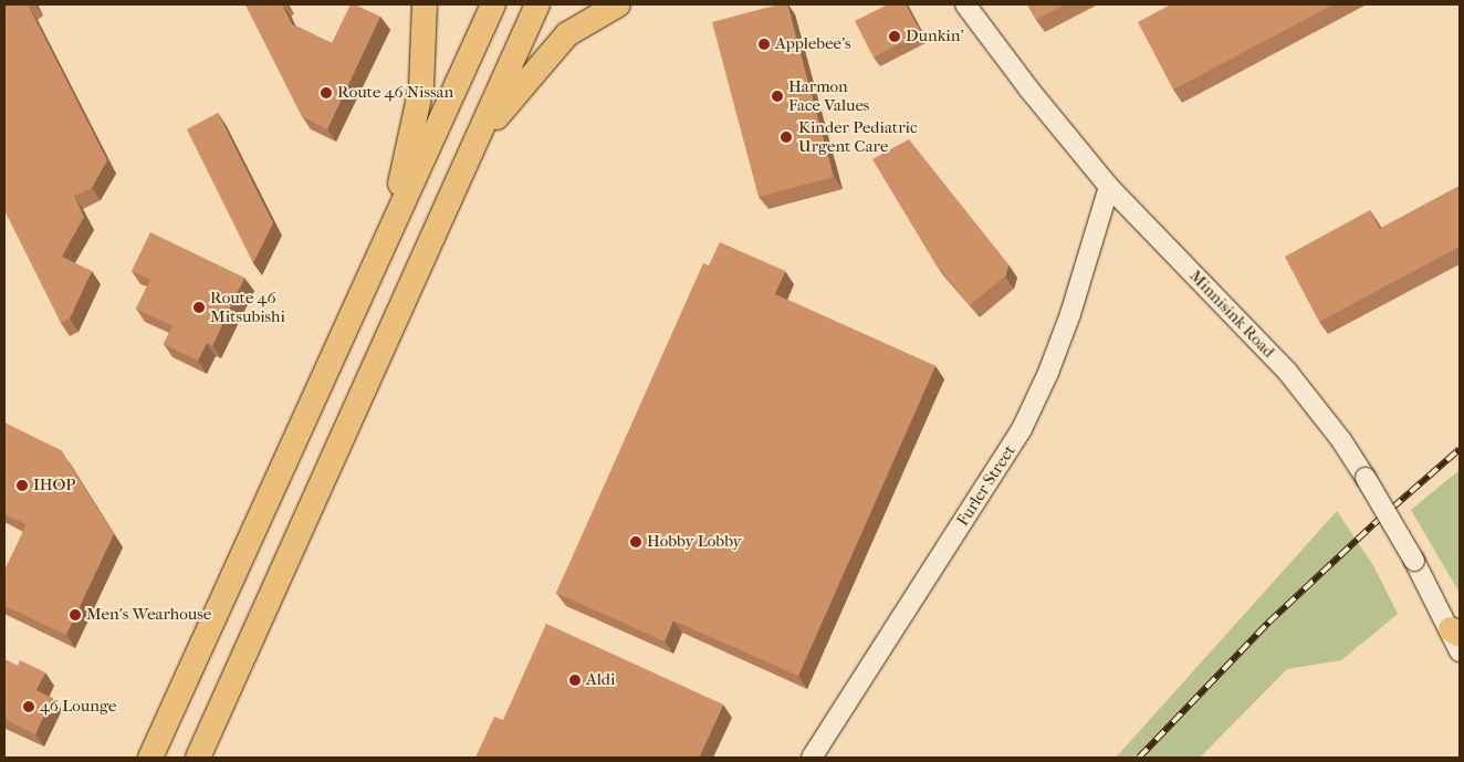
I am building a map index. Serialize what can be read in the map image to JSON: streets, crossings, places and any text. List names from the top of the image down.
{
  "streets": {
    "street": ["Minnisink Road", "Furler Street"]
  },
  "crossings": [
    ["Minnisink Road", "Furler Street"]
  ],
  "places": [
    "Dunkin'",
    "Applebee's",
    "Route 46 Nissan",
    "Harmon Face Values",
    "Kinder Pediatric Urgent Care",
    "Route 46 Mitsubishi",
    "IHOP",
    "Hobby Lobby",
    "Men's Wearhouse",
    "Aldi",
    "46 Lounge"
  ]
}
